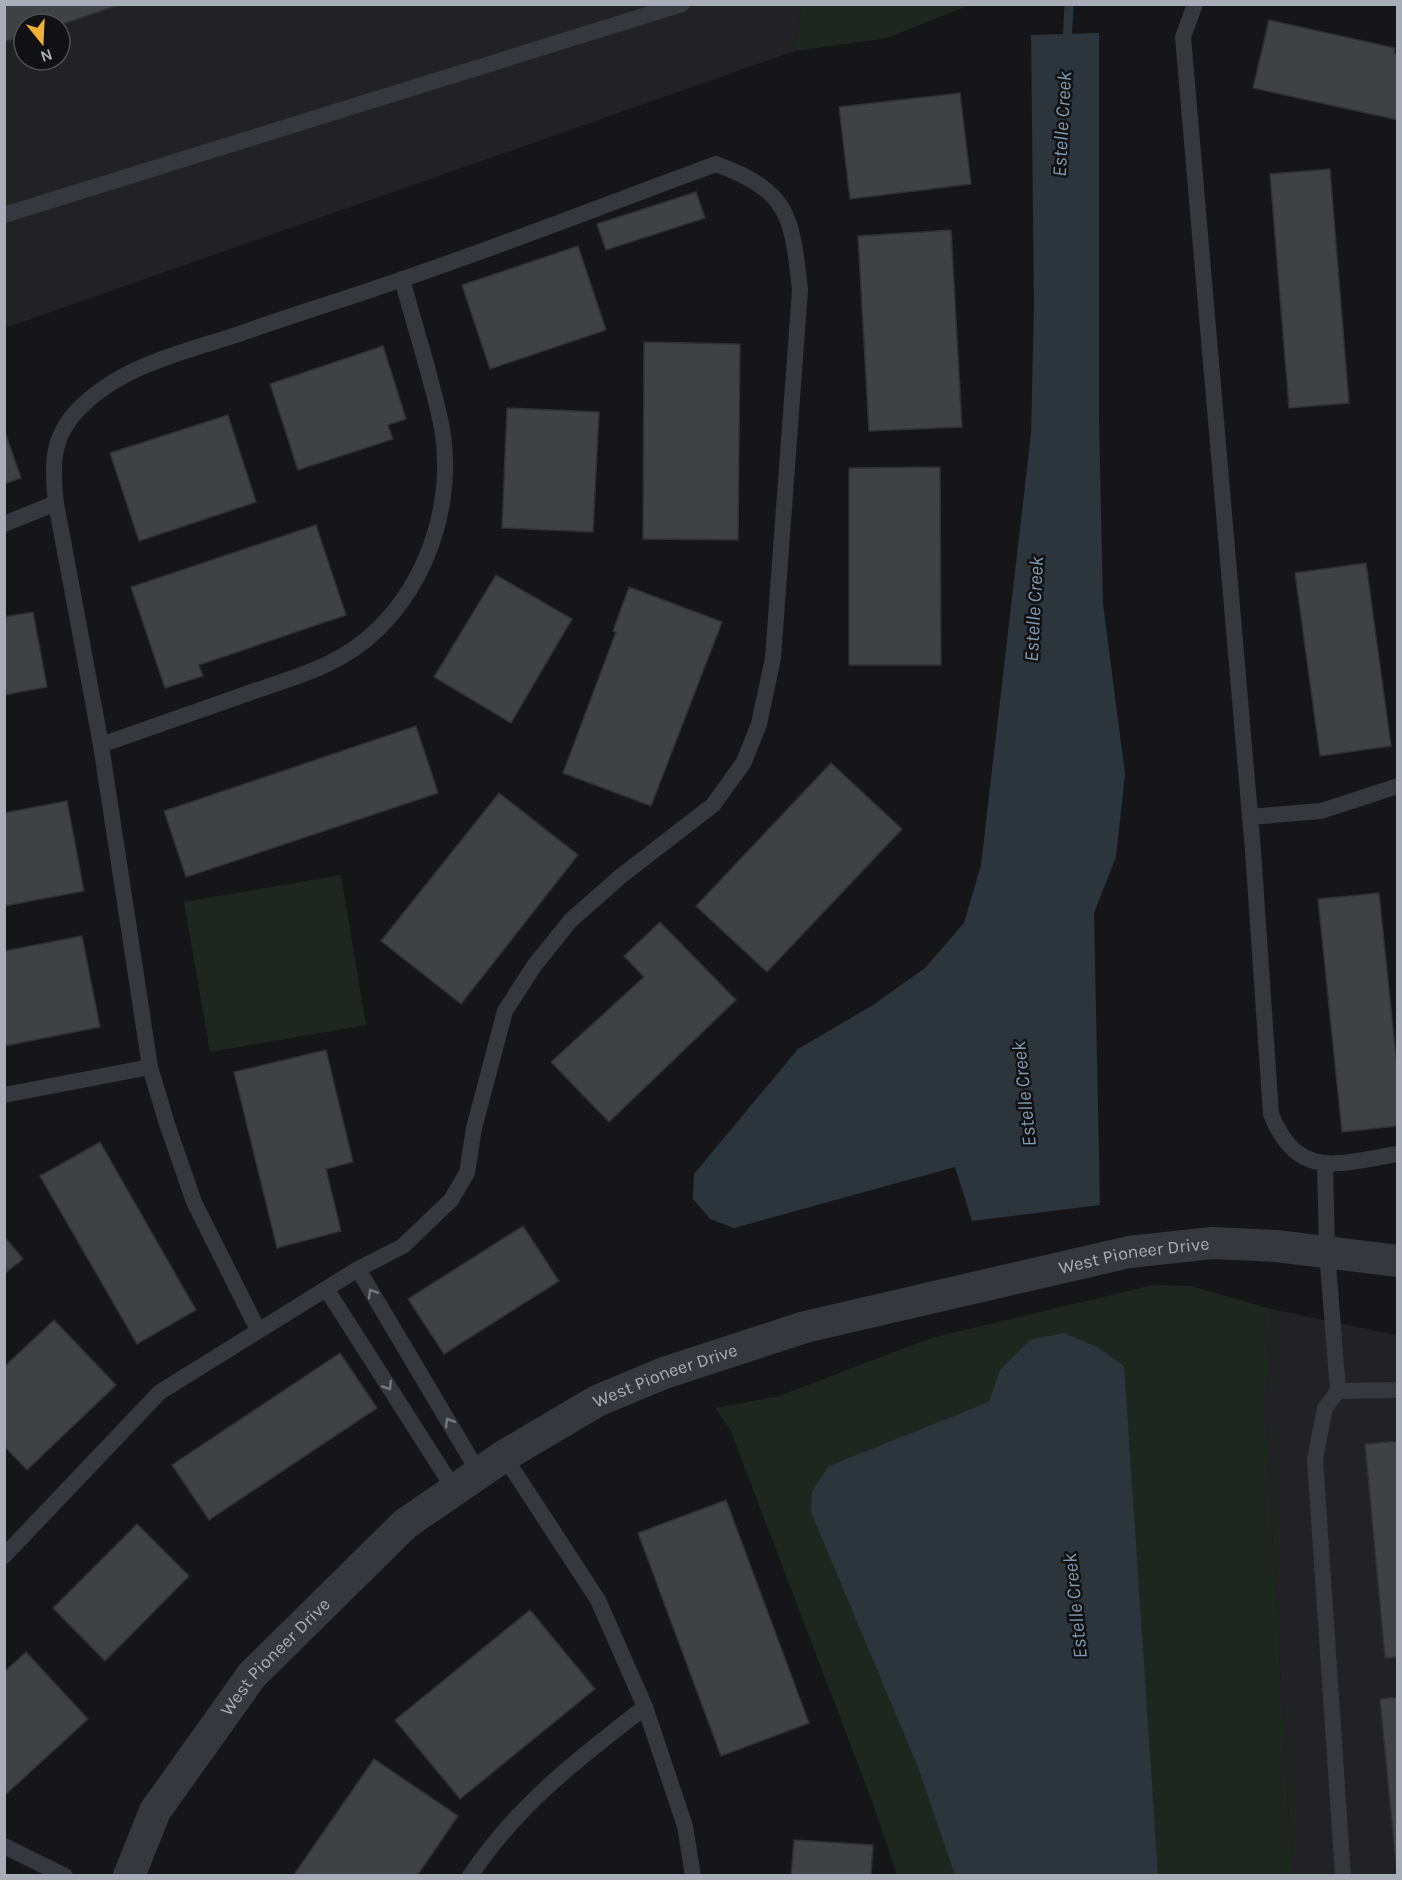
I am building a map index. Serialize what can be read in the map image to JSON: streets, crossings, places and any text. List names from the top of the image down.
{
  "streets": {
    "street": ["West Pioneer Drive"]
  },
  "water": ["Estelle Creek"],
  "north": "bottom"
}
